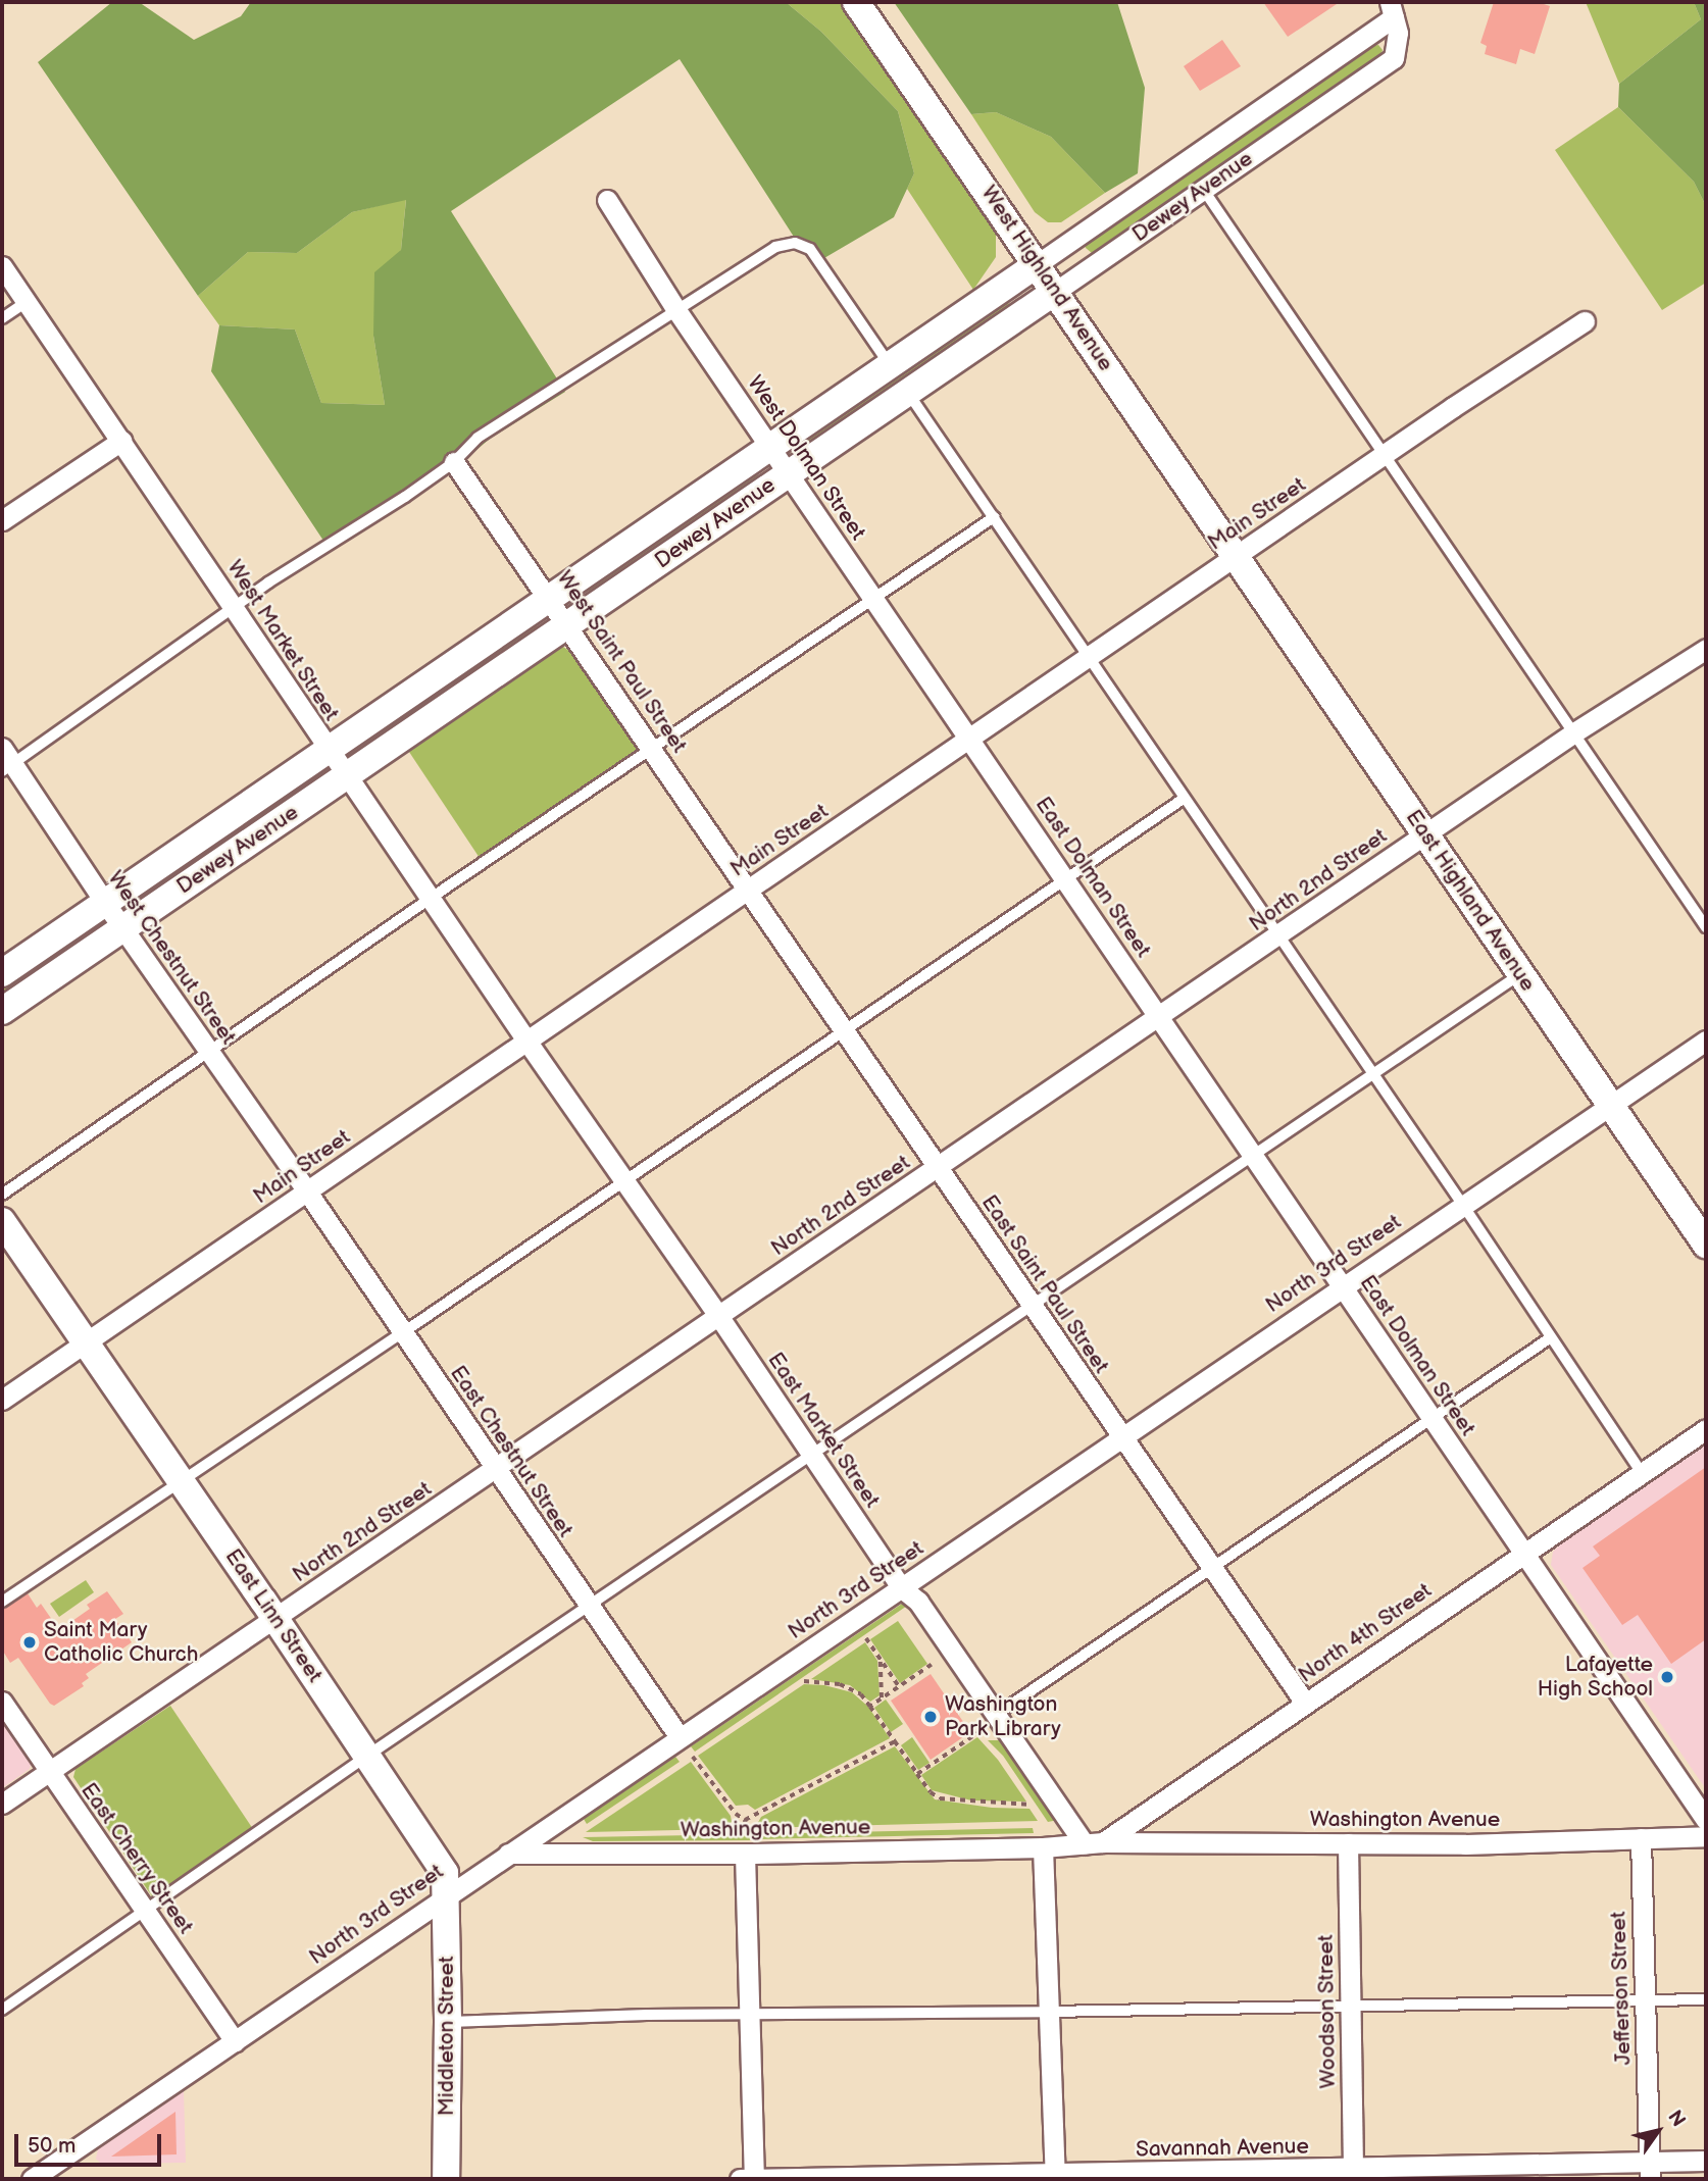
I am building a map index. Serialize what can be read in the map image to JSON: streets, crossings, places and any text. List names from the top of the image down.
{
  "streets": {
    "street": [
      "Dewey Avenue",
      "West Highland Avenue",
      "West Dolman Street",
      "Main Street",
      "West Market Street",
      "West Saint Paul Street",
      "East Dolman Street",
      "North 2nd Street",
      "East Highland Avenue",
      "West Chestnut Street",
      "North 3rd Street",
      "East Saint Paul Street",
      "East Market Street",
      "East Chestnut Street",
      "East Linn Street",
      "North 4th Street",
      "Washington Avenue",
      "East Cherry Street",
      "Jefferson Street",
      "Woodson Street",
      "Middleton Street",
      "Savannah Avenue"
    ]
  },
  "crossings": [
    ["Dewey Avenue", "West Highland Avenue"],
    ["Dewey Avenue", "West Dolman Street"],
    ["Dewey Avenue", "West Market Street"],
    ["Dewey Avenue", "West Saint Paul Street"],
    ["Dewey Avenue", "West Chestnut Street"],
    ["West Highland Avenue", "Main Street"],
    ["West Highland Avenue", "East Highland Avenue"],
    ["West Dolman Street", "Main Street"],
    ["West Dolman Street", "East Dolman Street"],
    ["Main Street", "West Market Street"],
    ["Main Street", "West Saint Paul Street"],
    ["Main Street", "East Dolman Street"],
    ["Main Street", "East Highland Avenue"],
    ["Main Street", "West Chestnut Street"],
    ["Main Street", "East Saint Paul Street"],
    ["Main Street", "East Market Street"],
    ["Main Street", "East Chestnut Street"],
    ["Main Street", "East Linn Street"],
    ["West Market Street", "East Market Street"],
    ["West Saint Paul Street", "East Saint Paul Street"],
    ["East Dolman Street", "North 2nd Street"],
    ["East Dolman Street", "North 3rd Street"],
    ["East Dolman Street", "North 4th Street"],
    ["North 2nd Street", "East Highland Avenue"],
    ["North 2nd Street", "East Saint Paul Street"],
    ["North 2nd Street", "East Market Street"],
    ["North 2nd Street", "East Chestnut Street"],
    ["North 2nd Street", "East Linn Street"],
    ["North 2nd Street", "East Cherry Street"],
    ["East Highland Avenue", "North 3rd Street"],
    ["West Chestnut Street", "East Chestnut Street"],
    ["North 3rd Street", "East Saint Paul Street"],
    ["North 3rd Street", "East Market Street"],
    ["North 3rd Street", "East Chestnut Street"],
    ["North 3rd Street", "East Linn Street"],
    ["North 3rd Street", "Washington Avenue"],
    ["North 3rd Street", "East Cherry Street"],
    ["North 3rd Street", "Middleton Street"],
    ["East Saint Paul Street", "North 4th Street"],
    ["East Market Street", "North 4th Street"],
    ["East Market Street", "Washington Avenue"],
    ["East Linn Street", "Middleton Street"],
    ["North 4th Street", "Washington Avenue"],
    ["Washington Avenue", "Jefferson Street"],
    ["Washington Avenue", "Woodson Street"],
    ["Jefferson Street", "Savannah Avenue"],
    ["Woodson Street", "Savannah Avenue"]
  ],
  "places": ["Saint Mary Catholic Church", "Lafayette High School", "Washington Park Library"],
  "scale_bar": "50 m",
  "north": "top right"
}
